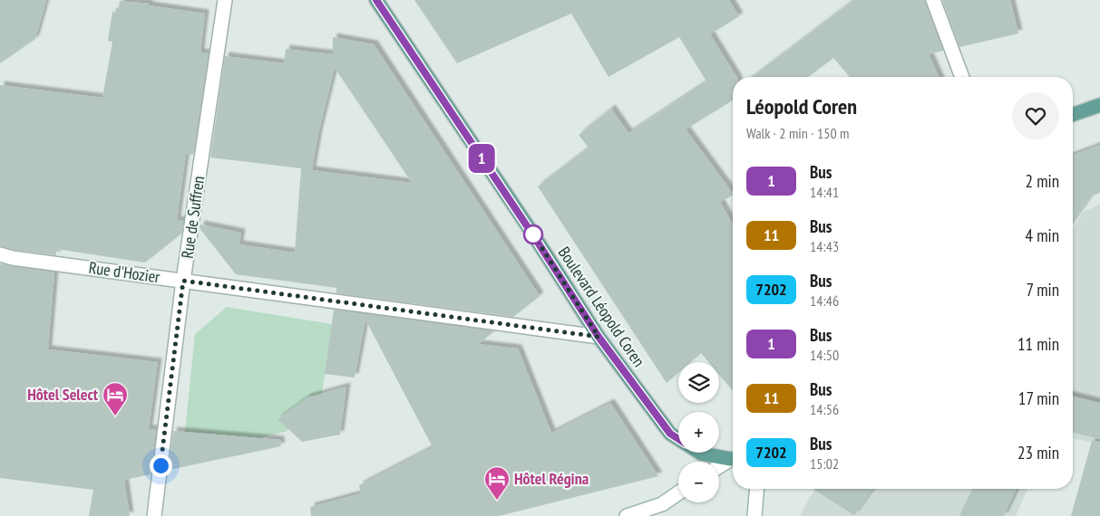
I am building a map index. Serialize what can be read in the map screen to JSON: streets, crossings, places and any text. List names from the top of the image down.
{
  "streets": {
    "main road": ["Boulevard Léopold Coren"],
    "street": ["Rue de Suffren", "Rue d'Hozier"]
  },
  "crossings": [
    ["Rue de Suffren", "Rue d'Hozier"],
    ["Rue d'Hozier", "Boulevard Léopold Coren"]
  ],
  "places": {
    "hotel": ["Hôtel Select", "Hôtel Régina"]
  },
  "lines": ["bus line 1"],
  "page": {
    "on_map": "1",
    "heading": ["Léopold Coren", "Walk · 2 min · 150 m"],
    "list": [
      {
        "mark": "1",
        "name": "Bus",
        "note": "14:41",
        "value": "2 min"
      },
      {
        "mark": "11",
        "name": "Bus",
        "note": "14:43",
        "value": "4 min"
      },
      {
        "mark": "7202",
        "name": "Bus",
        "note": "14:46",
        "value": "7 min"
      },
      {
        "mark": "1",
        "name": "Bus",
        "note": "14:50",
        "value": "11 min"
      },
      {
        "mark": "11",
        "name": "Bus",
        "note": "14:56",
        "value": "17 min"
      },
      {
        "mark": "7202",
        "name": "Bus",
        "note": "15:02",
        "value": "23 min"
      }
    ],
    "map_buttons": ["+", "−"]
  }
}
